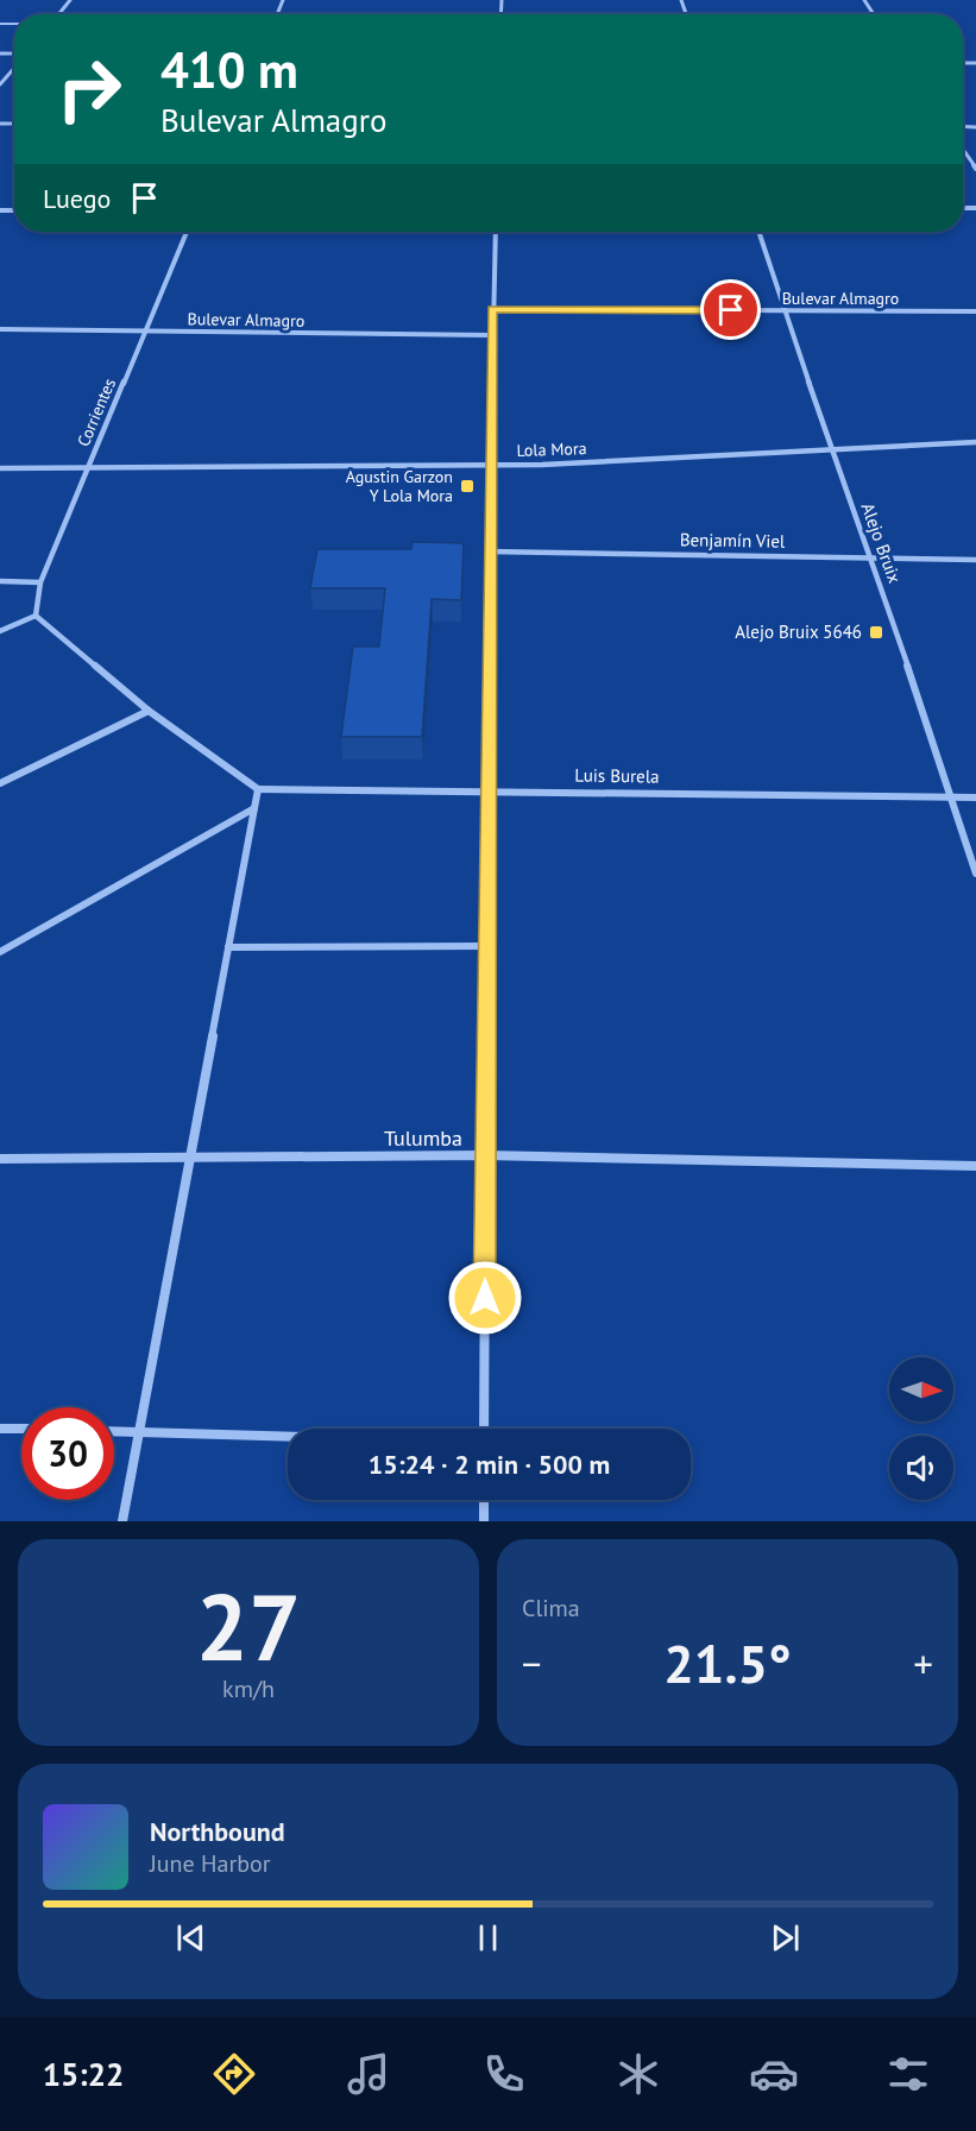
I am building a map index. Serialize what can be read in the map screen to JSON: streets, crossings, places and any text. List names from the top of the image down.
{
  "streets": {
    "street": [
      "Bulevar Almagro",
      "Corrientes",
      "Lola Mora",
      "Benjamín Viel",
      "Alejo Bruix",
      "Luis Burela",
      "Tulumba"
    ]
  },
  "crossings": [
    ["Bulevar Almagro", "Corrientes"],
    ["Bulevar Almagro", "Alejo Bruix"],
    ["Corrientes", "Lola Mora"],
    ["Lola Mora", "Alejo Bruix"],
    ["Benjamín Viel", "Alejo Bruix"],
    ["Alejo Bruix", "Luis Burela"]
  ],
  "places": {
    "transit": ["Agustin Garzon Y Lola Mora", "Alejo Bruix 5646"]
  },
  "north": "right",
  "page": {
    "turn": ["410 m", "Bulevar Almagro"],
    "then": "Luego",
    "limit": "30",
    "trip": "15:24 · 2 min · 500 m",
    "tile": [
      ["27", "km/h"],
      "Clima"
    ],
    "heat": ["−", "21.5°", "+"],
    "song": ["Northbound", "June Harbor"],
    "tabs": "15:22"
  }
}
